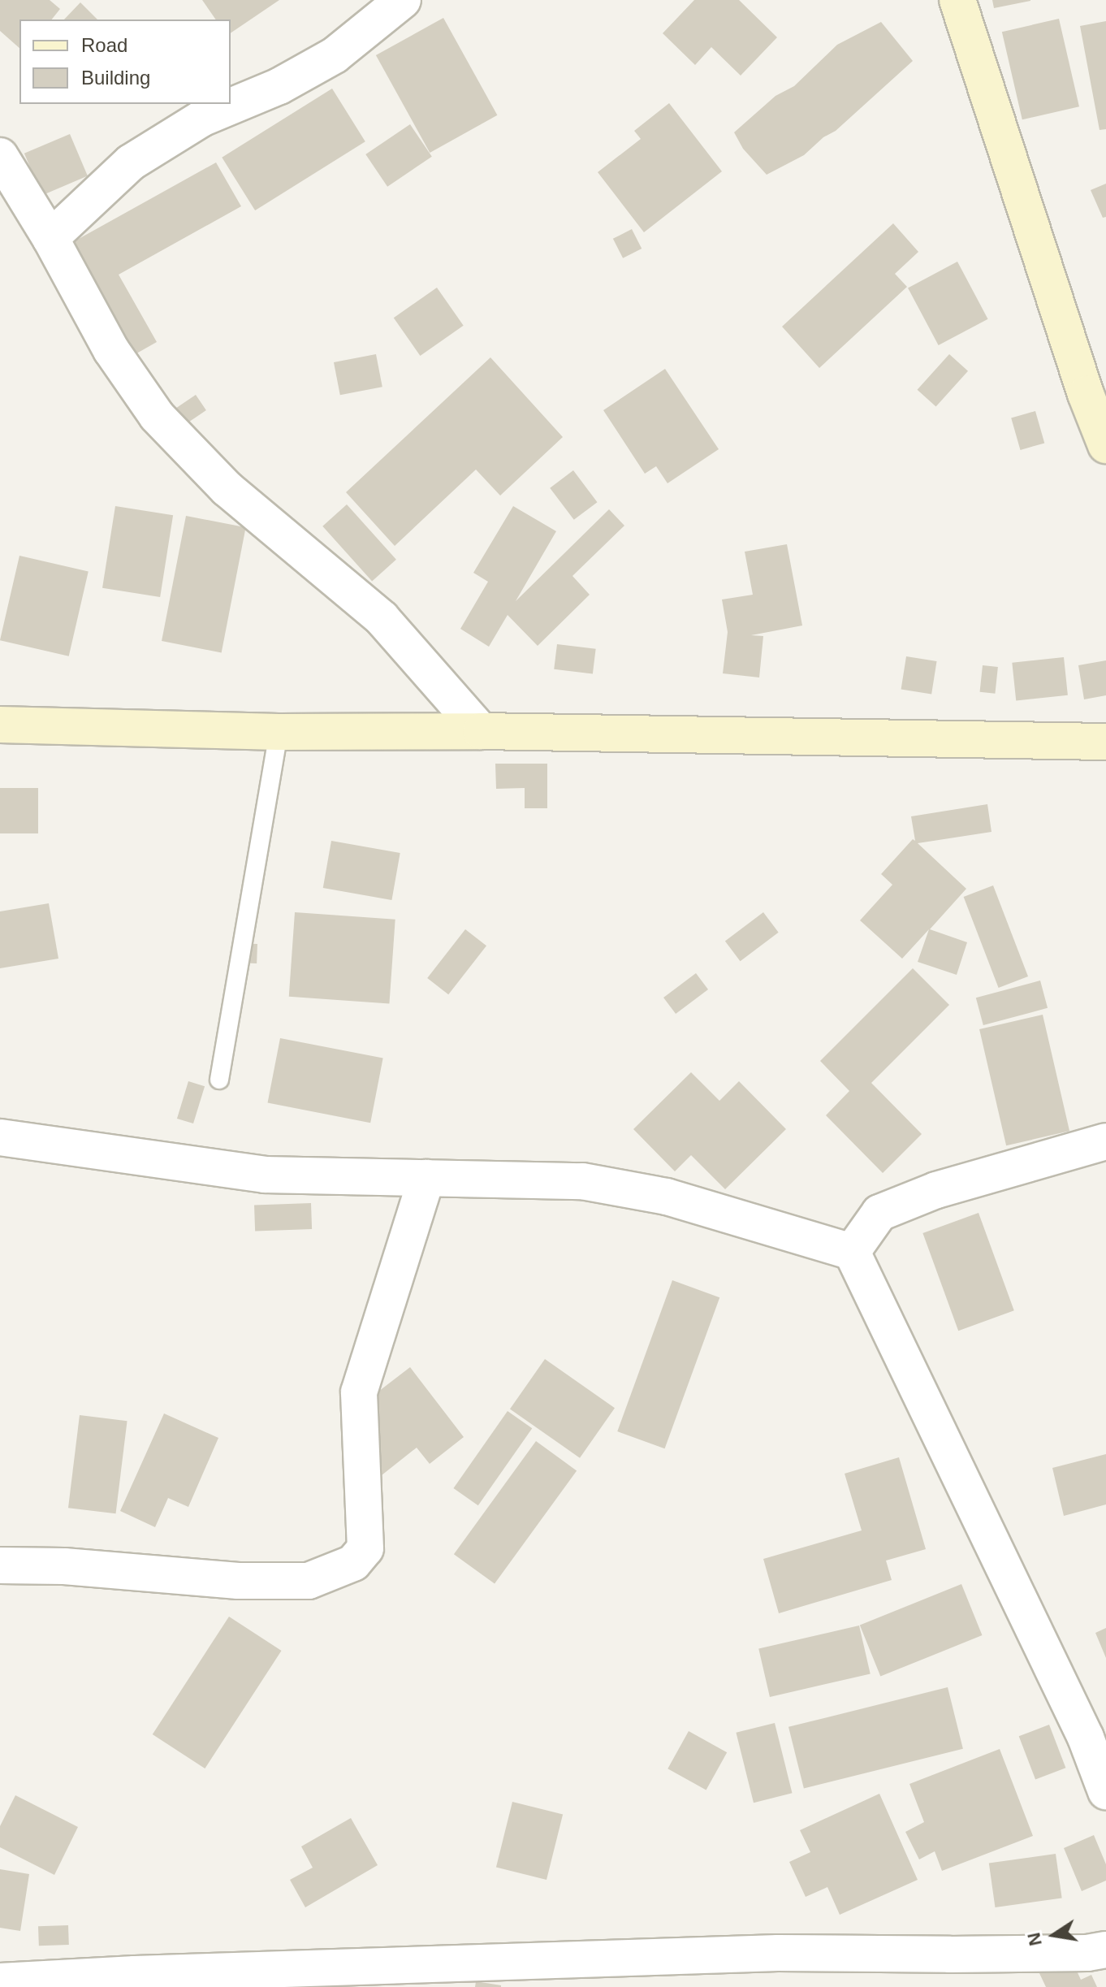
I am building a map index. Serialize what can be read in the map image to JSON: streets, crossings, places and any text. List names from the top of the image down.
{
  "legend": ["Road", "Building"],
  "north": "left"
}
